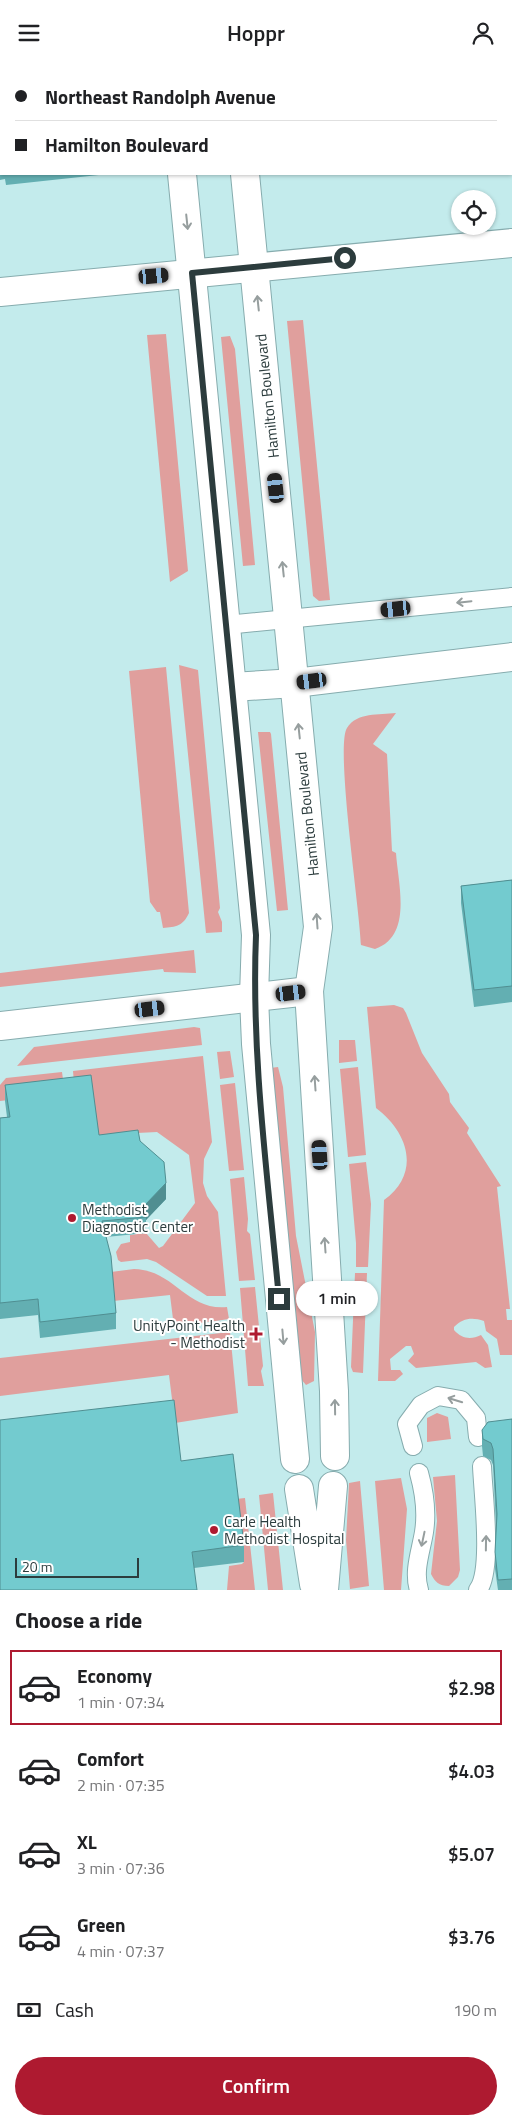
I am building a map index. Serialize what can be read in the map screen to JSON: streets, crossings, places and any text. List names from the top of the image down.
{
  "streets": {
    "street": ["Hamilton Boulevard"]
  },
  "places": {
    "other": ["Methodist Diagnostic Center", "Carle Health Methodist Hospital"],
    "health": ["UnityPoint Health - Methodist"]
  },
  "scale_bar": "20 m",
  "page": {
    "header": "Hoppr",
    "banner": ["Northeast Randolph Avenue", "Hamilton Boulevard"],
    "bubble": "1 min",
    "scale": "20 m",
    "heading": "Choose a ride",
    "list": [
      {
        "name": "Economy",
        "note": "1 min · 07:34",
        "value": "$2.98"
      },
      {
        "name": "Comfort",
        "note": "2 min · 07:35",
        "value": "$4.03"
      },
      {
        "name": "XL",
        "note": "3 min · 07:36",
        "value": "$5.07"
      },
      {
        "name": "Green",
        "note": "4 min · 07:37",
        "value": "$3.76"
      }
    ],
    "pay": ["Cash", "190 m"],
    "buttons": "Confirm"
  }
}
